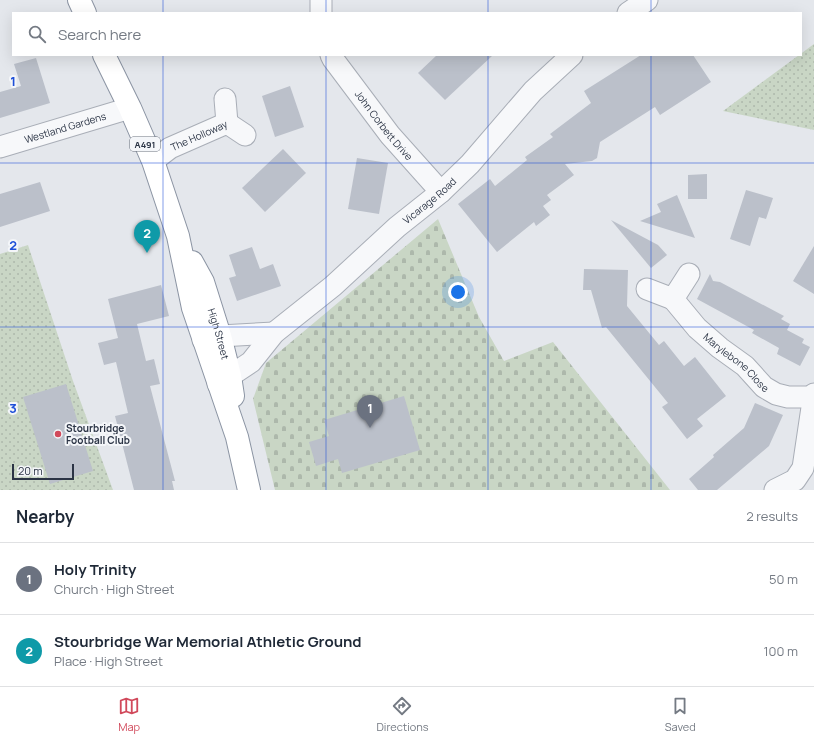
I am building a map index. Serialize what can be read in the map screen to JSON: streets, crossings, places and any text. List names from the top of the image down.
{
  "streets": {
    "highway": ["A491", "High Street"],
    "street": [
      "John Corbett Drive",
      "Westland Gardens",
      "The Holloway",
      "Vicarage Road",
      "Marylebone Close"
    ]
  },
  "crossings": [
    ["John Corbett Drive", "Vicarage Road"],
    ["Westland Gardens", "High Street"],
    ["The Holloway", "High Street"],
    ["Vicarage Road", "High Street"]
  ],
  "places": ["Stourbridge Football Club"],
  "scale_bar": "20 m",
  "page": {
    "search": "Search here",
    "pins": ["2", "1"],
    "scale": "20 m",
    "heading": ["Nearby", "2 results"],
    "list": [
      {
        "mark": "1",
        "name": "Holy Trinity",
        "note": "Church · High Street",
        "value": "50 m"
      },
      {
        "mark": "2",
        "name": "Stourbridge War Memorial Athletic Ground",
        "note": "Place · High Street",
        "value": "100 m"
      }
    ],
    "nav": ["Map", "Directions", "Saved"]
  },
  "grid": {
    "rows": ["1", "2", "3"]
  }
}
